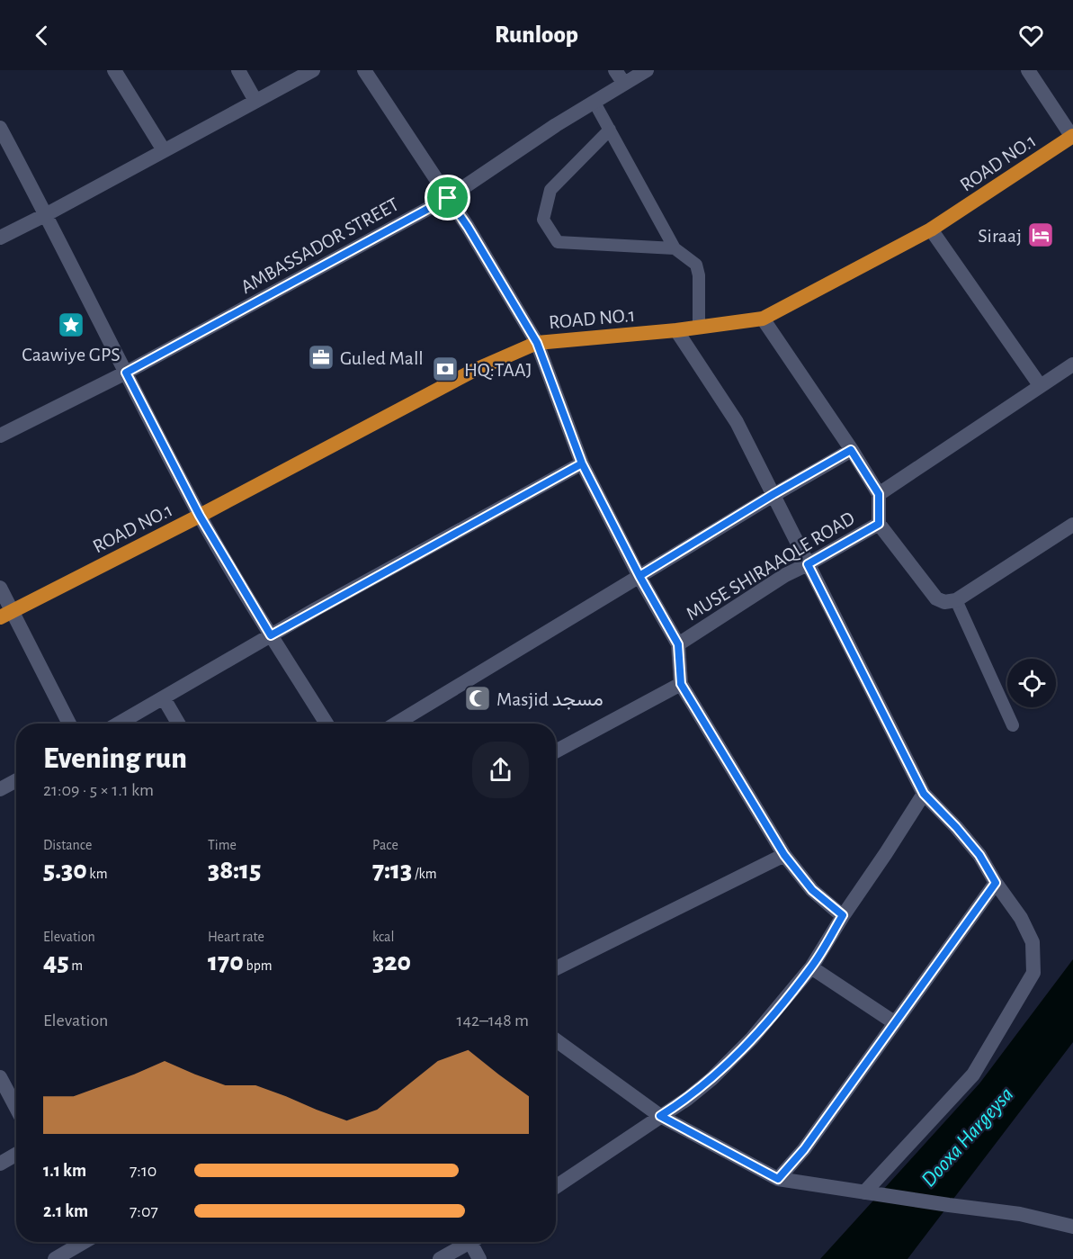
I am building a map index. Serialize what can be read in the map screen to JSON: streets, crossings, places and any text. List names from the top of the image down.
{
  "streets": {
    "highway": ["ROAD NO.1"],
    "street": ["AMBASSADOR STREET", "MUSE SHIRAAQLE ROAD"]
  },
  "water": ["Dooxa Hargeysa"],
  "places": {
    "hotel": ["Siraaj"],
    "place": ["Caawiye GPS"],
    "office": ["Guled Mall"],
    "bank": ["HQ:TAAJ"],
    "mosque": ["Masjid مسجد"]
  },
  "page": {
    "header": "Runloop",
    "heading": ["Evening run", "21:09 · 5 × 1.1 km"],
    "stats": [
      ["Distance", "5.30 km"],
      ["Time", "38:15"],
      ["Pace", "7:13 /km"],
      ["Elevation", "45 m"],
      ["Heart rate", "170 bpm"],
      ["kcal", "320"]
    ],
    "chart": ["Elevation", "142–148 m"],
    "list": [
      {
        "name": "1.1 km",
        "note": "7:10"
      },
      {
        "name": "2.1 km",
        "note": "7:07"
      }
    ]
  }
}
